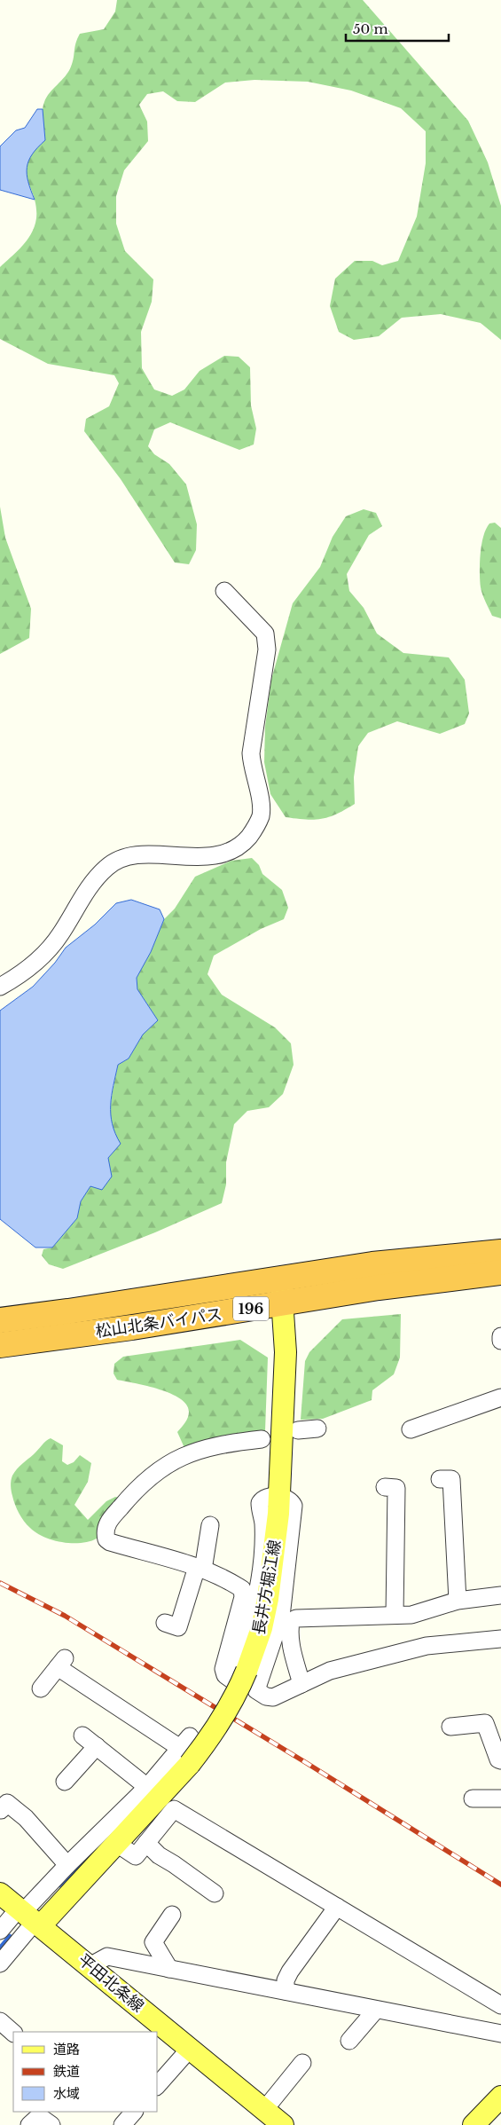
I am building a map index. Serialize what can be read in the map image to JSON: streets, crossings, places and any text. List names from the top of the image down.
{
  "streets": {
    "highway": ["196", "松山北条バイパス"],
    "main road": ["長井方堀江線", "平田北条線"]
  },
  "crossings": [
    ["松山北条バイパス", "長井方堀江線"],
    ["長井方堀江線", "平田北条線"]
  ],
  "legend": ["道路", "鉄道", "水域"],
  "scale_bar": "50 m"
}
